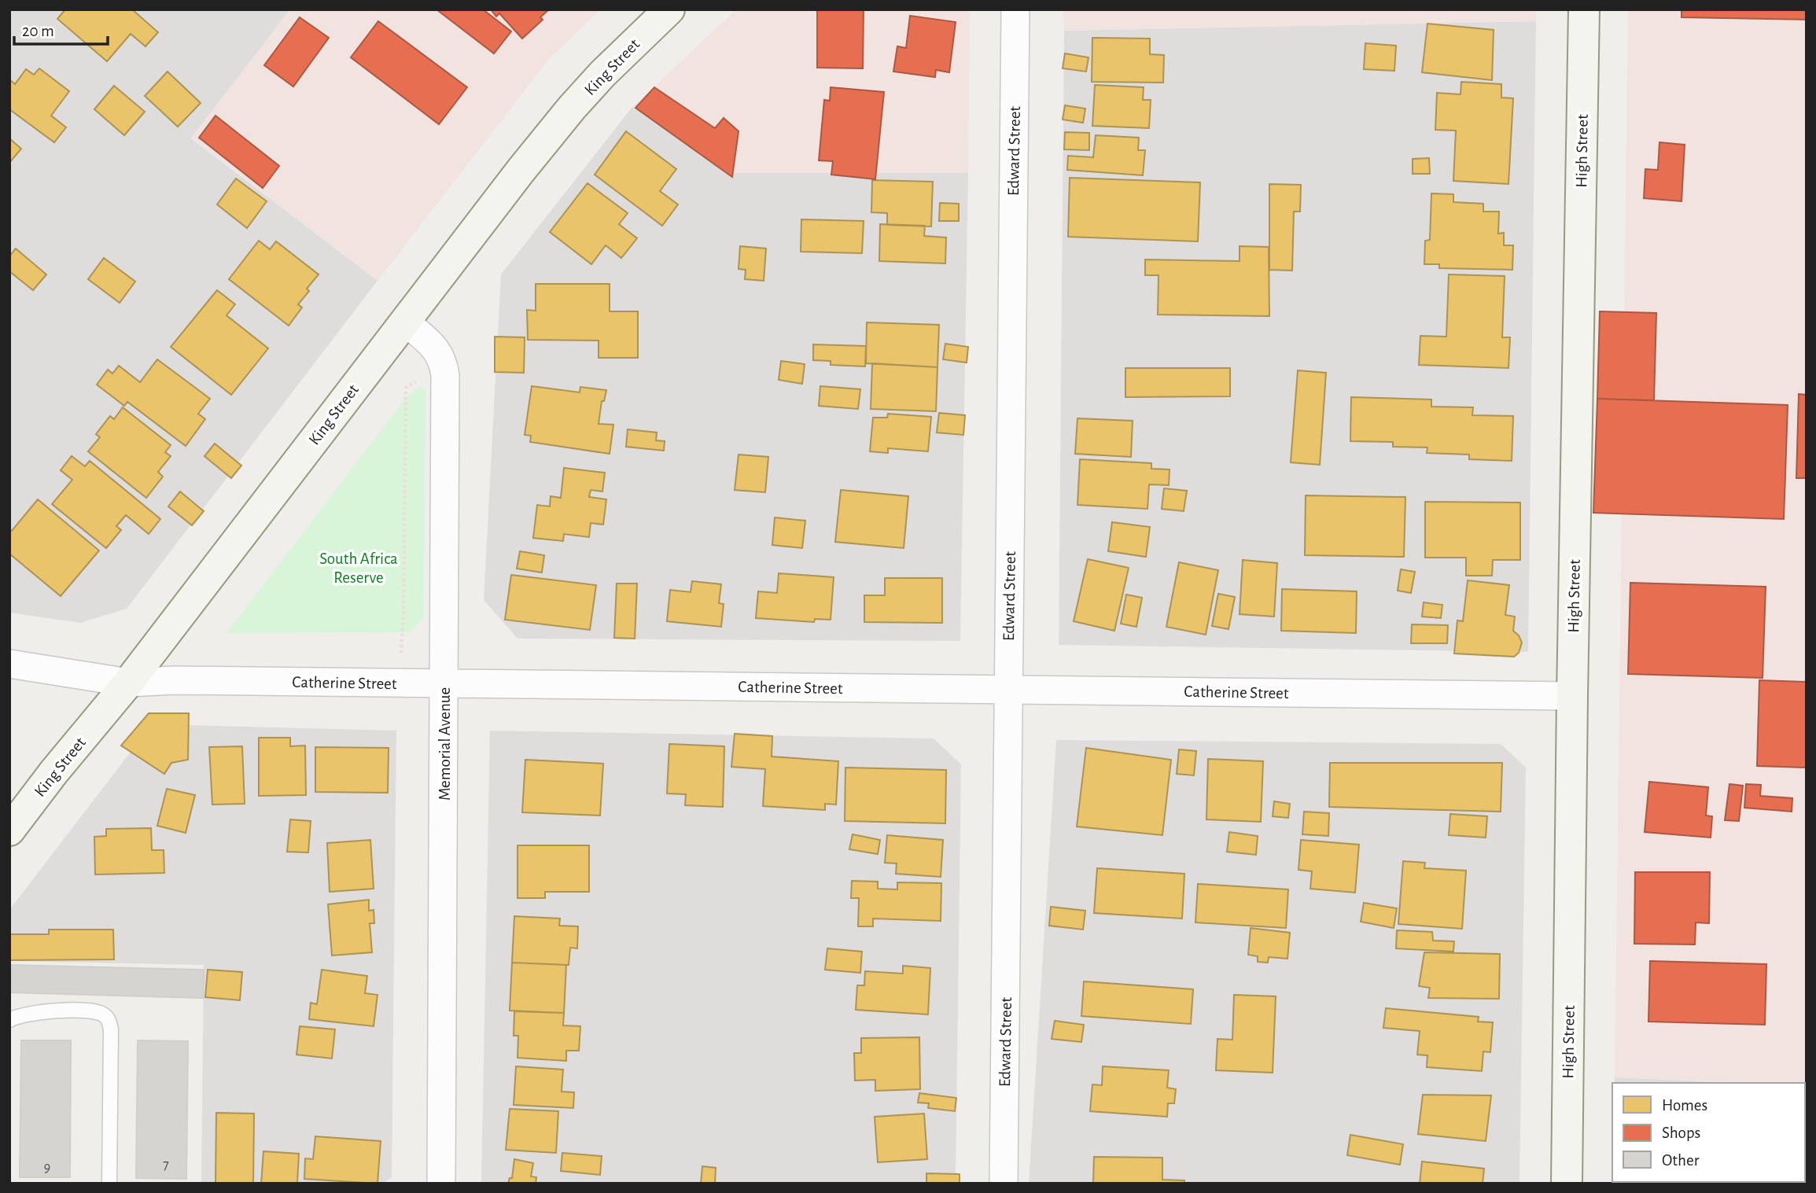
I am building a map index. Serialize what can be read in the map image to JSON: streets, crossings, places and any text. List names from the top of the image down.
{
  "streets": {
    "street": [
      "King Street",
      "Edward Street",
      "High Street",
      "Catherine Street",
      "Memorial Avenue"
    ]
  },
  "crossings": [
    ["King Street", "Catherine Street"],
    ["King Street", "Memorial Avenue"],
    ["Edward Street", "Catherine Street"],
    ["High Street", "Catherine Street"],
    ["Catherine Street", "Memorial Avenue"]
  ],
  "parks": ["South Africa Reserve"],
  "house_numbers": ["7", "9"],
  "legend": ["Homes", "Shops", "Other"],
  "scale_bar": "20 m"
}
